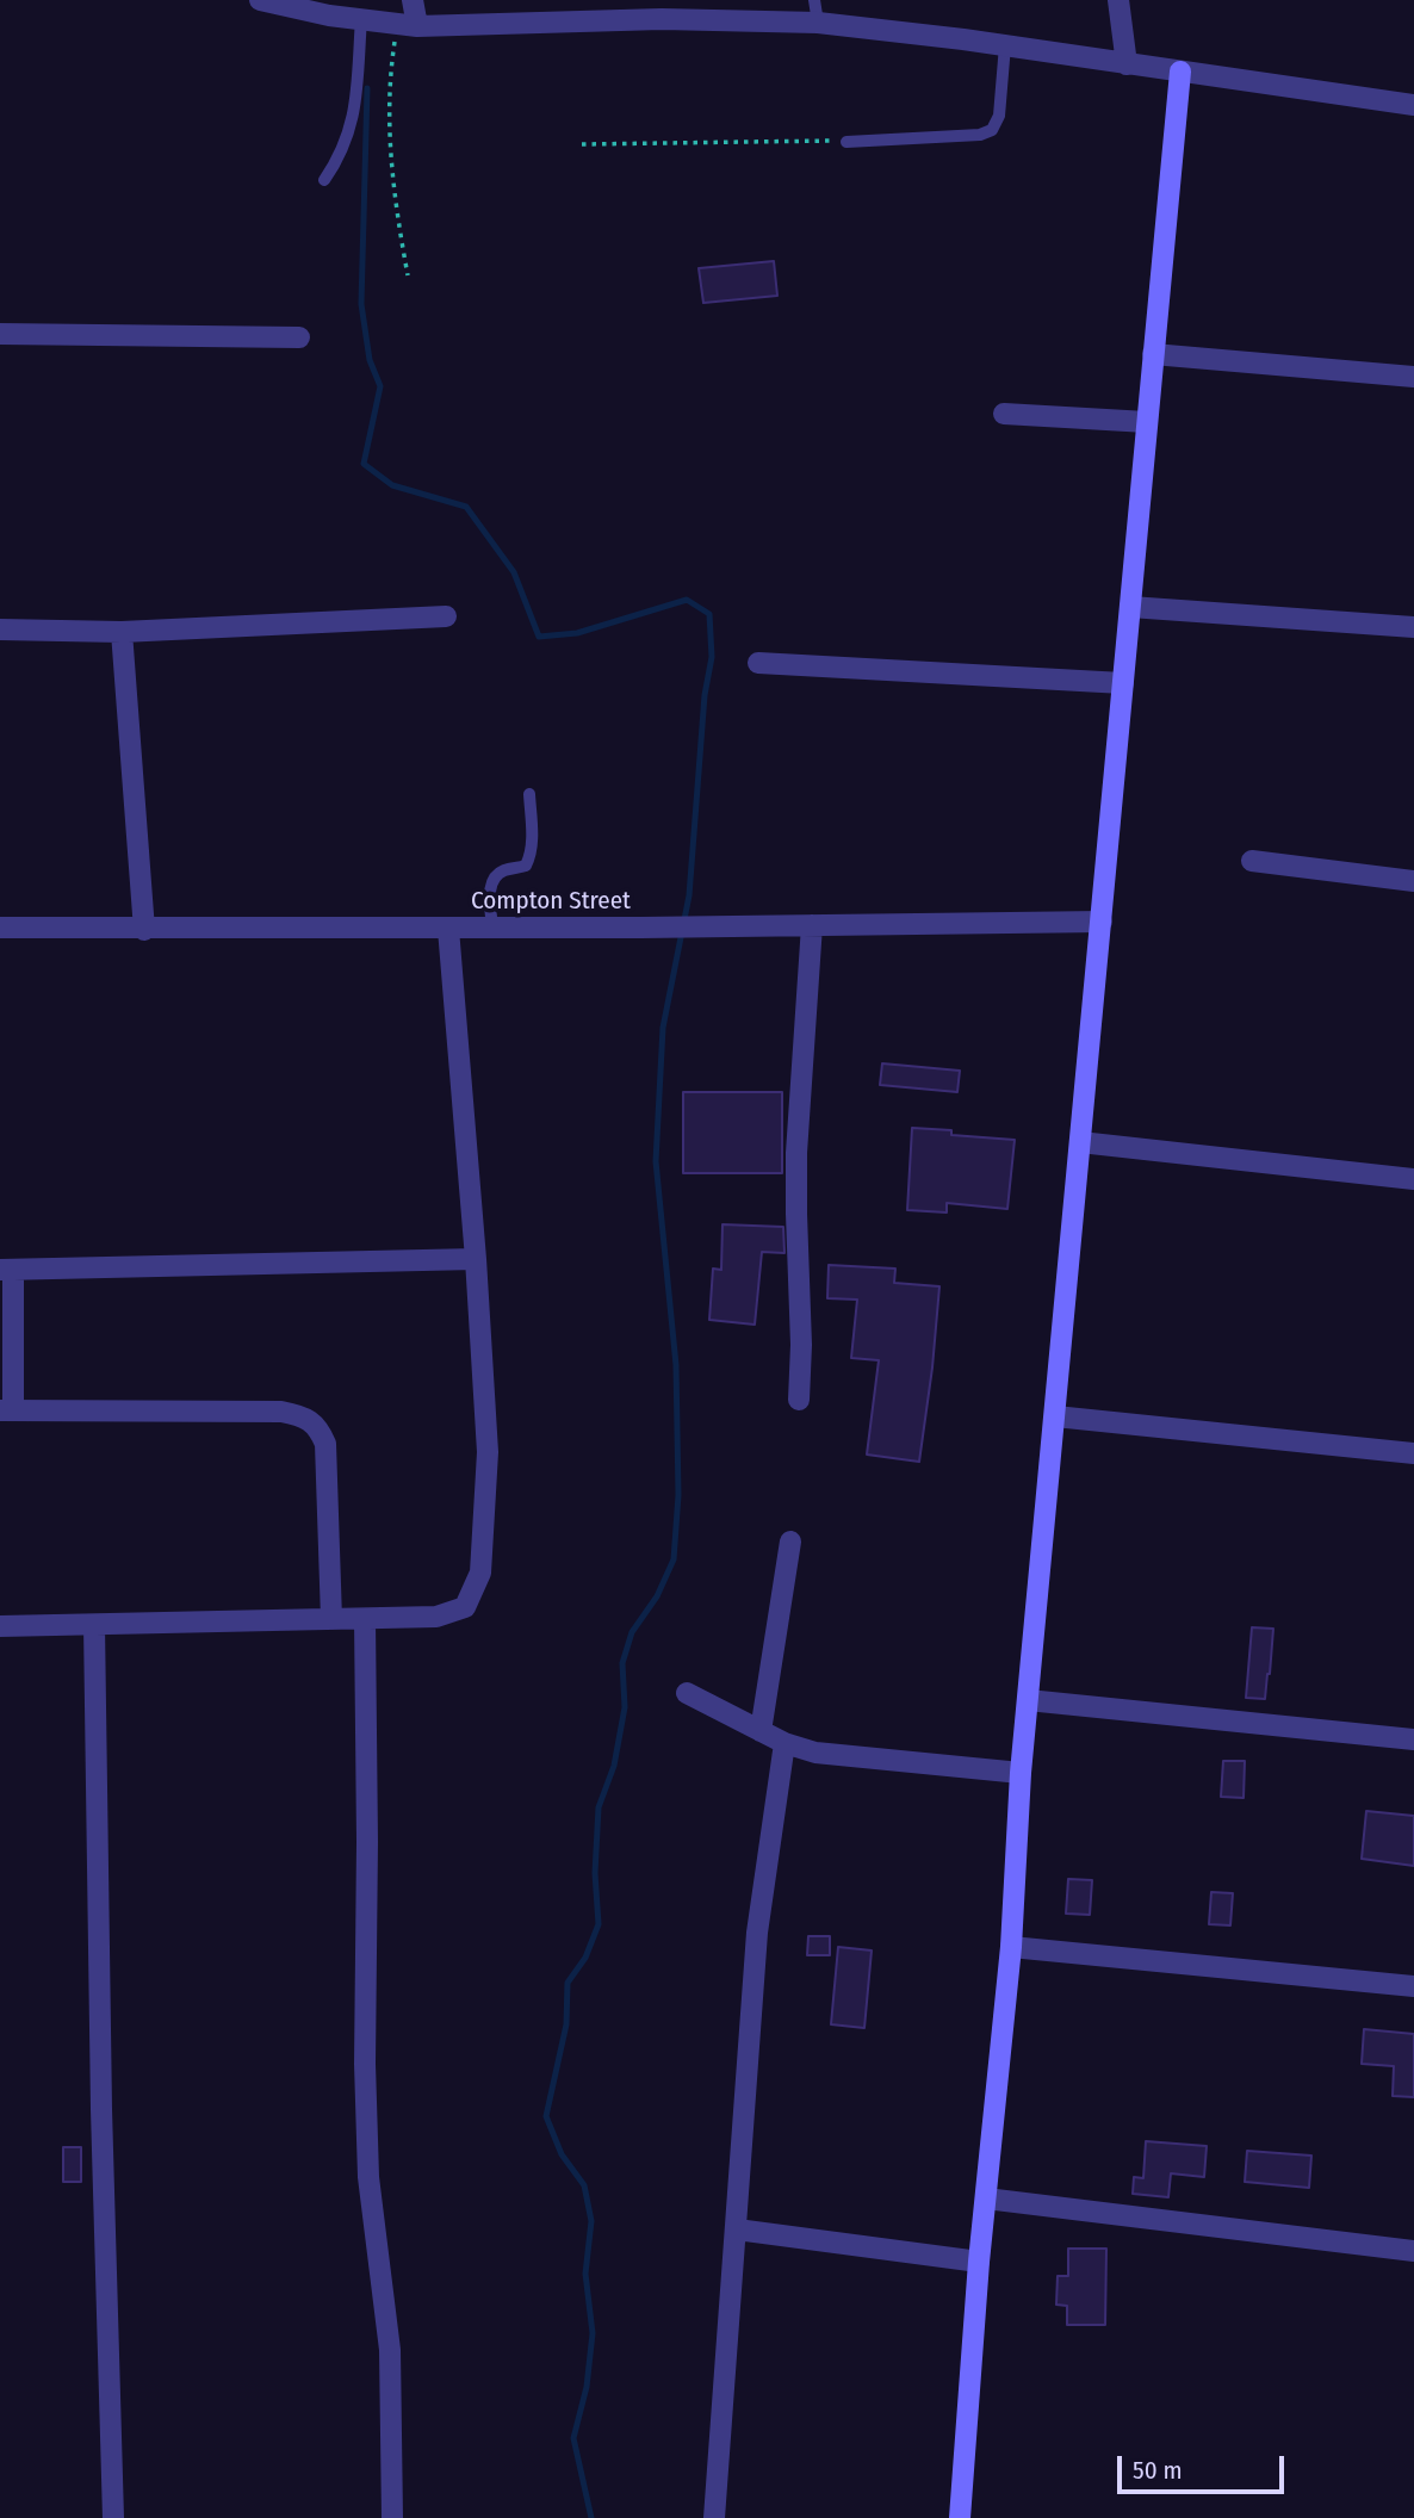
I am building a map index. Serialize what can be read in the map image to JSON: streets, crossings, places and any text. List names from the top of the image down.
{
  "streets": {
    "street": ["Compton Street"]
  },
  "scale_bar": "50 m"
}
